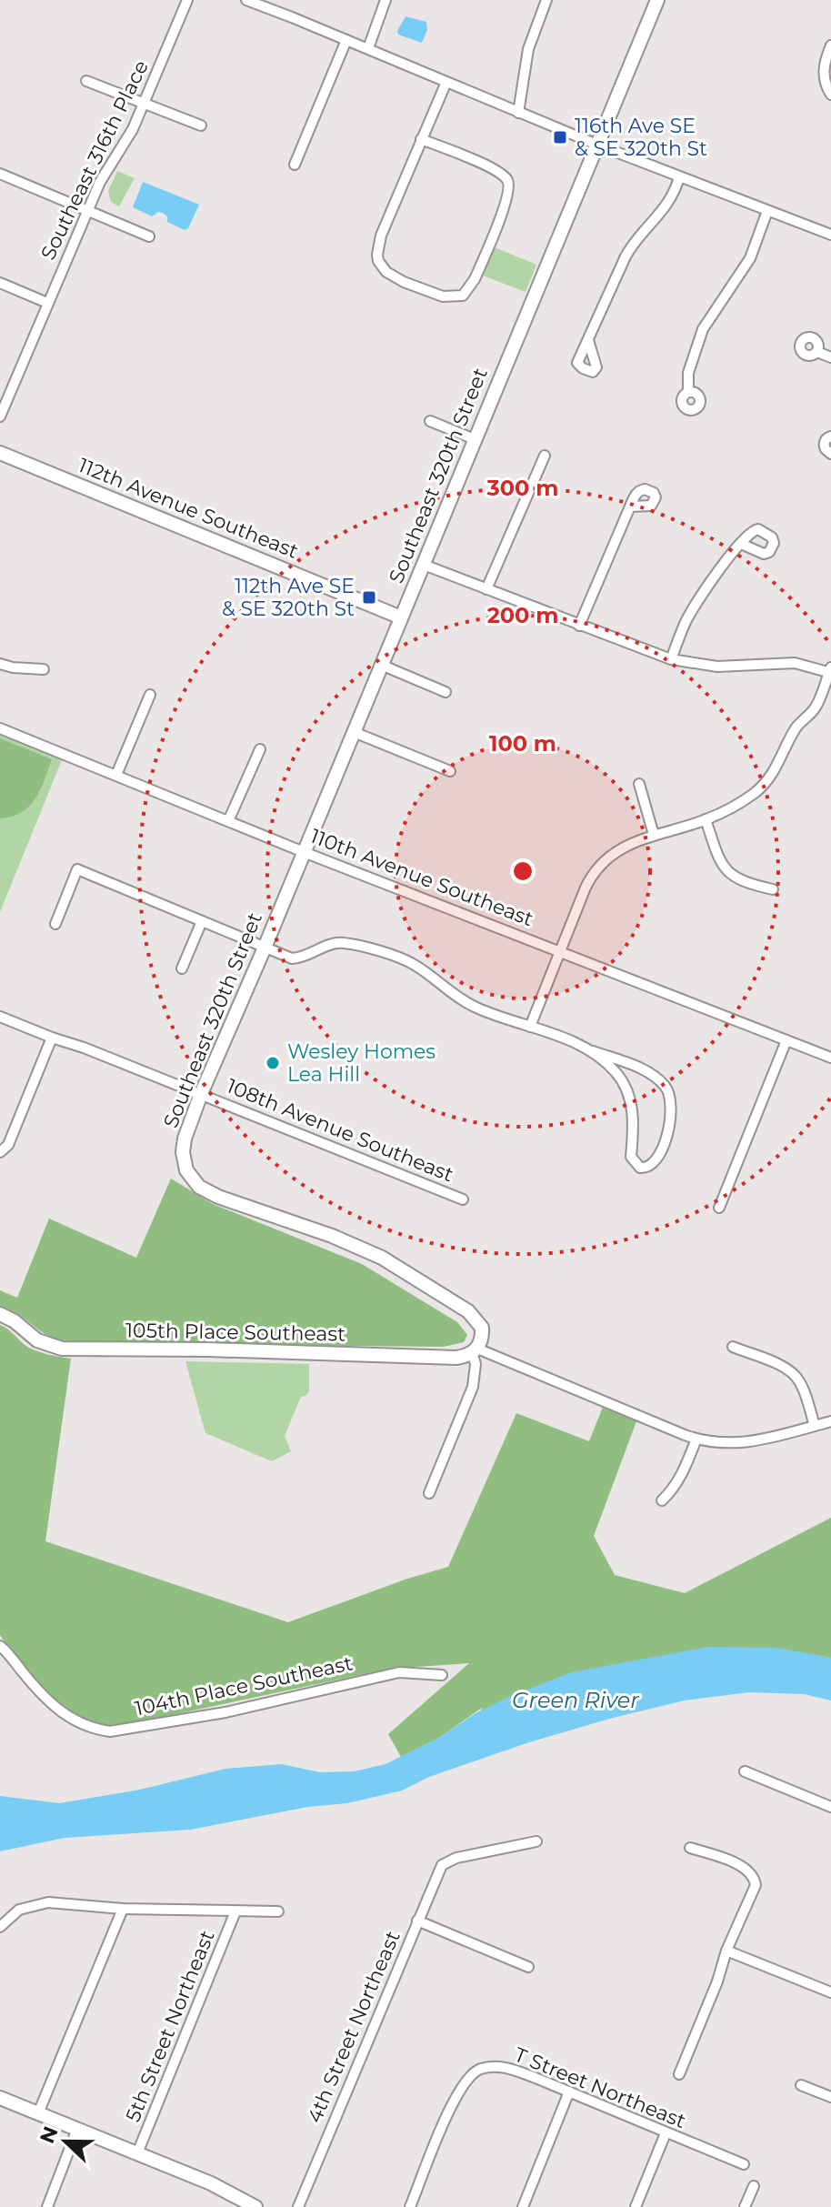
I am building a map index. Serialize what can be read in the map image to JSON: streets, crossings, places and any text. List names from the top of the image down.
{
  "streets": {
    "street": [
      "Southeast 316th Place",
      "Southeast 320th Street",
      "112th Avenue Southeast",
      "110th Avenue Southeast",
      "108th Avenue Southeast",
      "105th Place Southeast",
      "104th Place Southeast",
      "5th Street Northeast",
      "4th Street Northeast",
      "T Street Northeast"
    ]
  },
  "crossings": [
    ["Southeast 320th Street", "112th Avenue Southeast"],
    ["Southeast 320th Street", "110th Avenue Southeast"],
    ["Southeast 320th Street", "108th Avenue Southeast"],
    ["Southeast 320th Street", "105th Place Southeast"]
  ],
  "water": ["Green River"],
  "places": {
    "transit": ["116th Ave SE & SE 320th St", "112th Ave SE & SE 320th St"],
    "other": ["Wesley Homes Lea Hill"]
  },
  "north": "left",
  "rings": ["300 m", "200 m", "100 m"]
}
